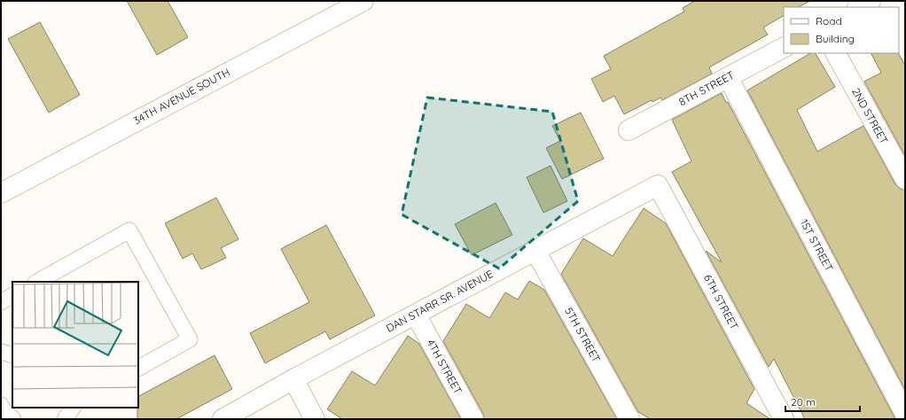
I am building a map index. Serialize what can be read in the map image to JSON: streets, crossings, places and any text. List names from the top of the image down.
{
  "streets": {
    "street": [
      "8TH STREET",
      "34TH AVENUE SOUTH",
      "2ND STREET",
      "1ST STREET",
      "DAN STARR SR. AVENUE",
      "6TH STREET",
      "5TH STREET",
      "4TH STREET"
    ]
  },
  "crossings": [
    ["8TH STREET", "1ST STREET"],
    ["DAN STARR SR. AVENUE", "6TH STREET"],
    ["DAN STARR SR. AVENUE", "5TH STREET"],
    ["DAN STARR SR. AVENUE", "4TH STREET"]
  ],
  "legend": ["Road", "Building"],
  "scale_bar": "20 m"
}
